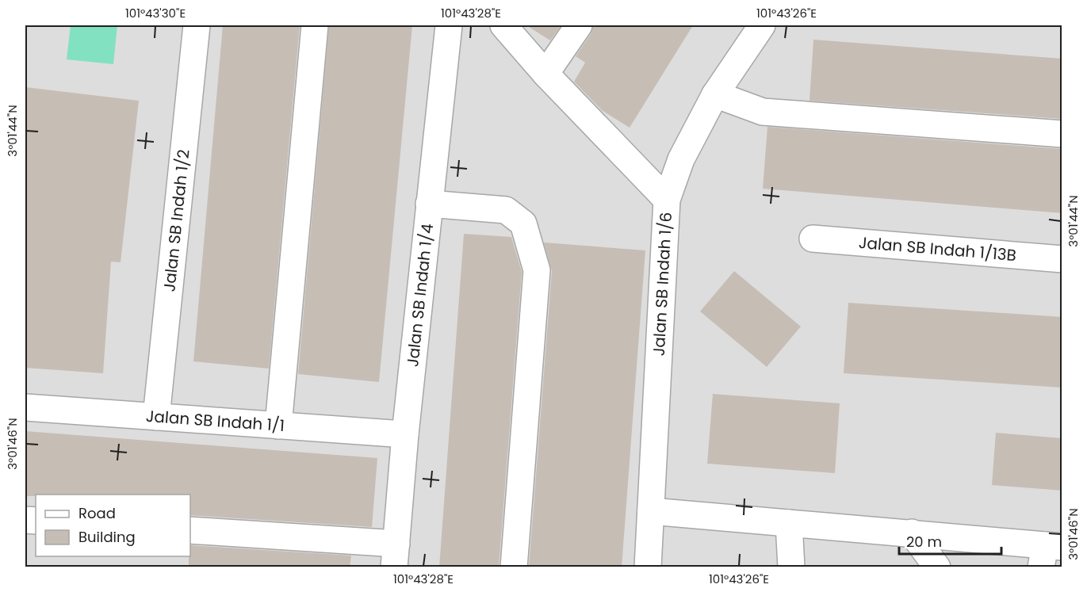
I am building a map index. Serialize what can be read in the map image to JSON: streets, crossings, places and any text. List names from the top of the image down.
{
  "streets": {
    "street": [
      "Jalan SB Indah 1/2",
      "Jalan SB Indah 1/13B",
      "Jalan SB Indah 1/6",
      "Jalan SB Indah 1/4",
      "Jalan SB Indah 1/1"
    ]
  },
  "crossings": [
    ["Jalan SB Indah 1/2", "Jalan SB Indah 1/1"],
    ["Jalan SB Indah 1/4", "Jalan SB Indah 1/1"]
  ],
  "legend": ["Road", "Building"],
  "scale_bar": "20 m",
  "coordinates": [
    "101°43'30\"E",
    "101°43'28\"E",
    "101°43'26\"E",
    "3°01'44\"N",
    "3°01'46\"N"
  ]
}
